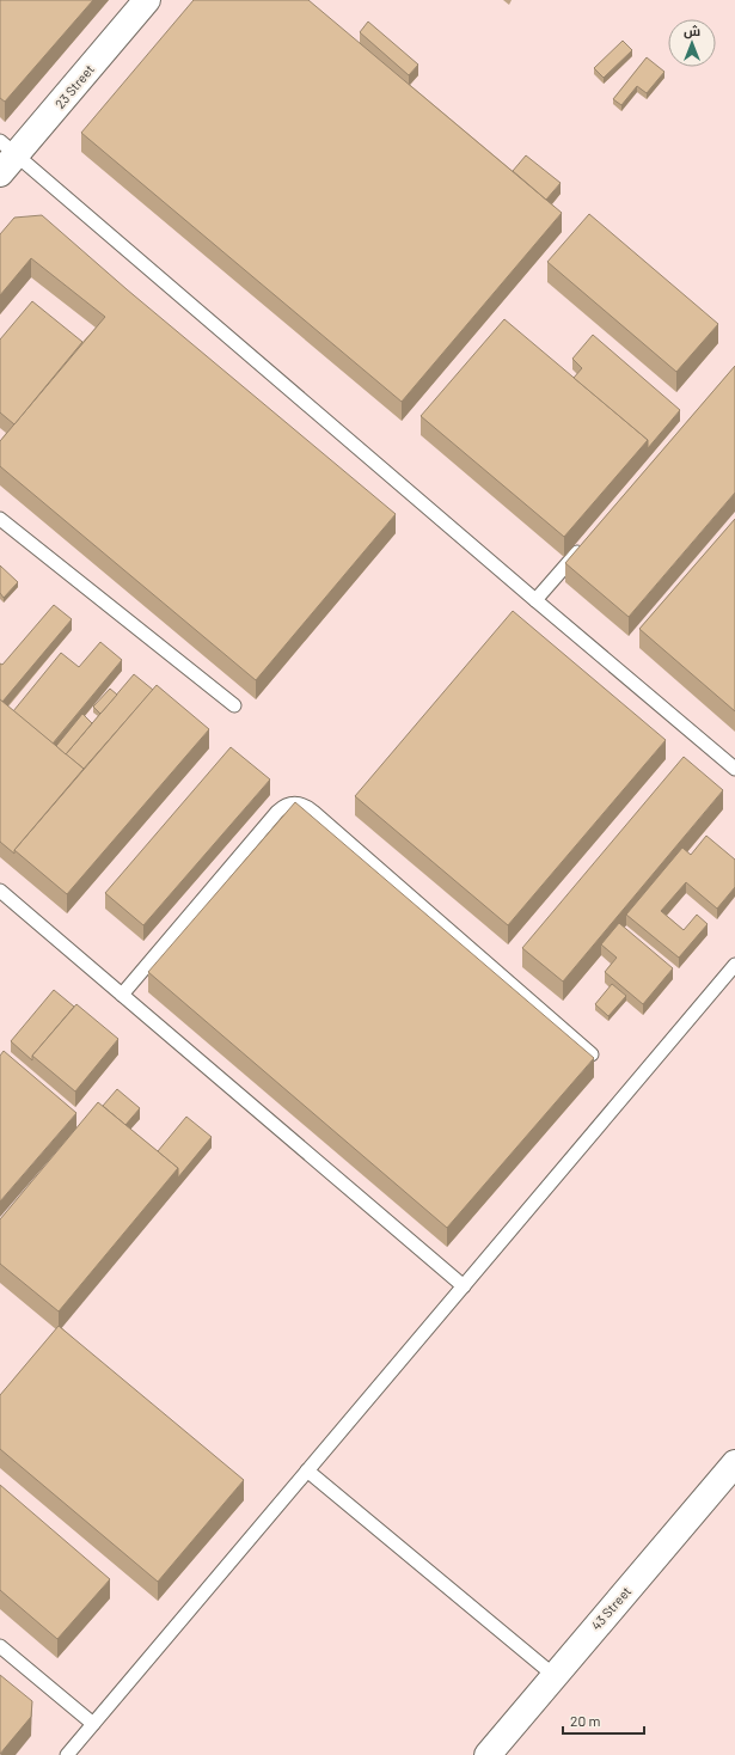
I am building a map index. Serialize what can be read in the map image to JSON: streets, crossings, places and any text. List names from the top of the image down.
{
  "streets": {
    "street": ["23 Street", "43 Street"]
  },
  "scale_bar": "20 m",
  "north": "top"
}
